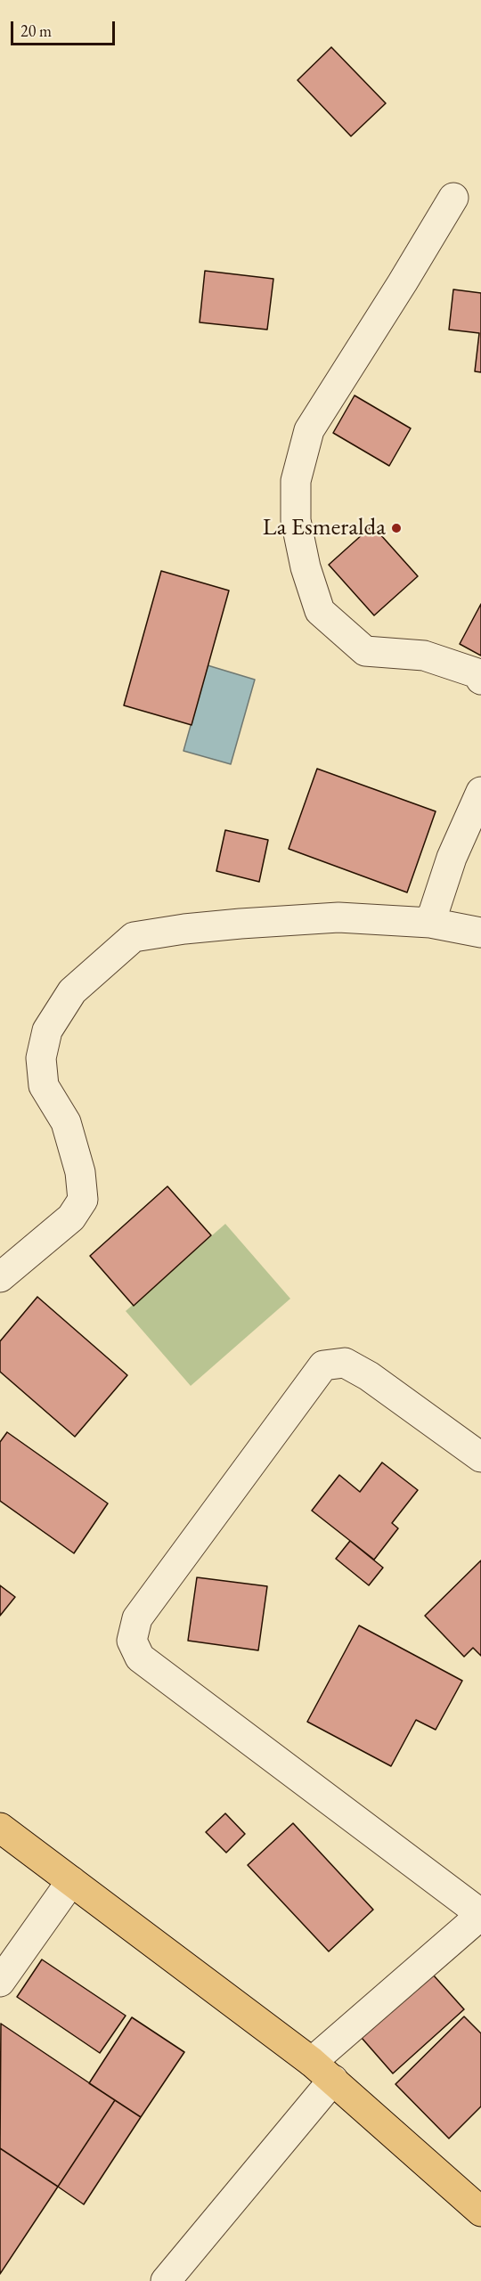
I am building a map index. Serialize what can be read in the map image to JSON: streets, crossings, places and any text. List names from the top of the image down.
{
  "places": ["La Esmeralda"],
  "scale_bar": "20 m"
}
